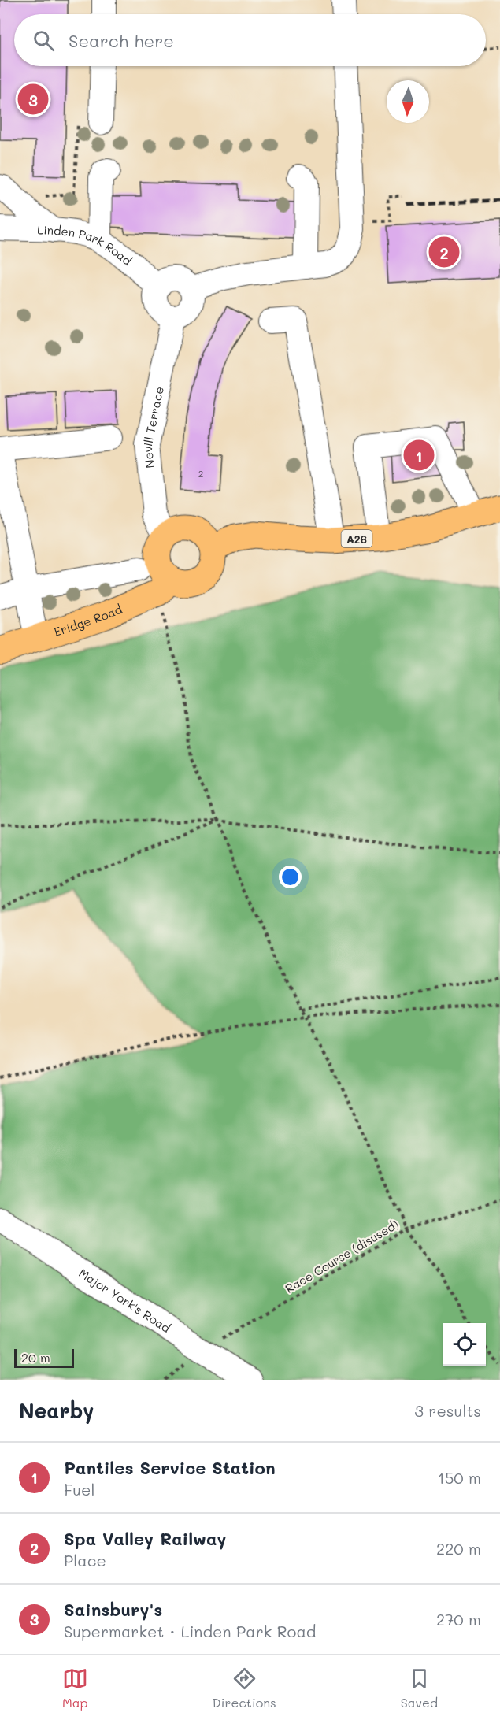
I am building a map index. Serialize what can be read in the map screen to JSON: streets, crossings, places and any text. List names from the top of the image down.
{
  "streets": {
    "highway": ["A26", "Eridge Road"],
    "street": ["Linden Park Road", "Nevill Terrace", "Major York's Road"],
    "path": ["Race Course (disused)"]
  },
  "crossings": [
    ["Linden Park Road", "Nevill Terrace"],
    ["Nevill Terrace", "A26"],
    ["Nevill Terrace", "Eridge Road"],
    ["A26", "Eridge Road"],
    ["Race Course (disused)", "Major York's Road"]
  ],
  "house_numbers": ["2"],
  "scale_bar": "20 m",
  "north": "bottom",
  "page": {
    "search": "Search here",
    "pins": ["3", "2", "1"],
    "scale": "20 m",
    "heading": ["Nearby", "3 results"],
    "list": [
      {
        "mark": "1",
        "name": "Pantiles Service Station",
        "note": "Fuel",
        "value": "150 m"
      },
      {
        "mark": "2",
        "name": "Spa Valley Railway",
        "note": "Place",
        "value": "220 m"
      },
      {
        "mark": "3",
        "name": "Sainsbury's",
        "note": "Supermarket · Linden Park Road",
        "value": "270 m"
      }
    ],
    "nav": ["Map", "Directions", "Saved"]
  }
}
